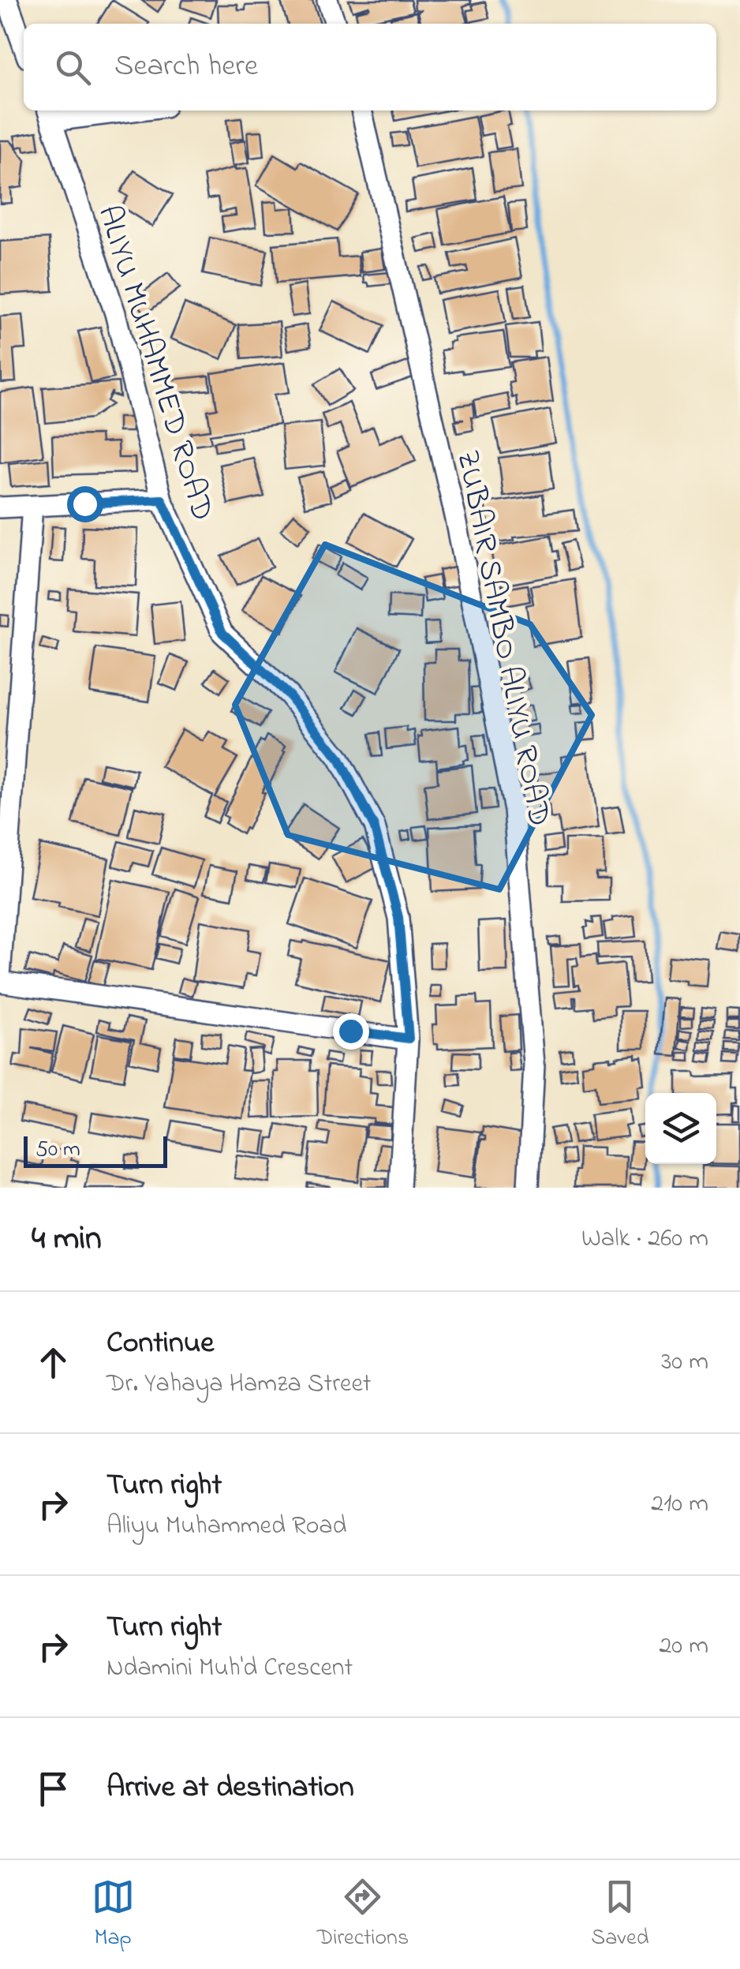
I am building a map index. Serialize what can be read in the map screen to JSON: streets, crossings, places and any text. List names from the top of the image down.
{
  "streets": {
    "street": ["ALIYU MUHAMMED ROAD", "ZUBAIR SAMBO ALIYU ROAD"]
  },
  "scale_bar": "50 m",
  "page": {
    "search": "Search here",
    "scale": "50 m",
    "heading": ["4 min", "Walk · 260 m"],
    "list": [
      ["Continue", "Dr. Yahaya Hamza Street", "30 m"],
      ["Turn right", "Aliyu Muhammed Road", "210 m"],
      ["Turn right", "Ndamini Muh'd Crescent", "20 m"],
      "Arrive at destination"
    ],
    "nav": ["Map", "Directions", "Saved"]
  }
}
